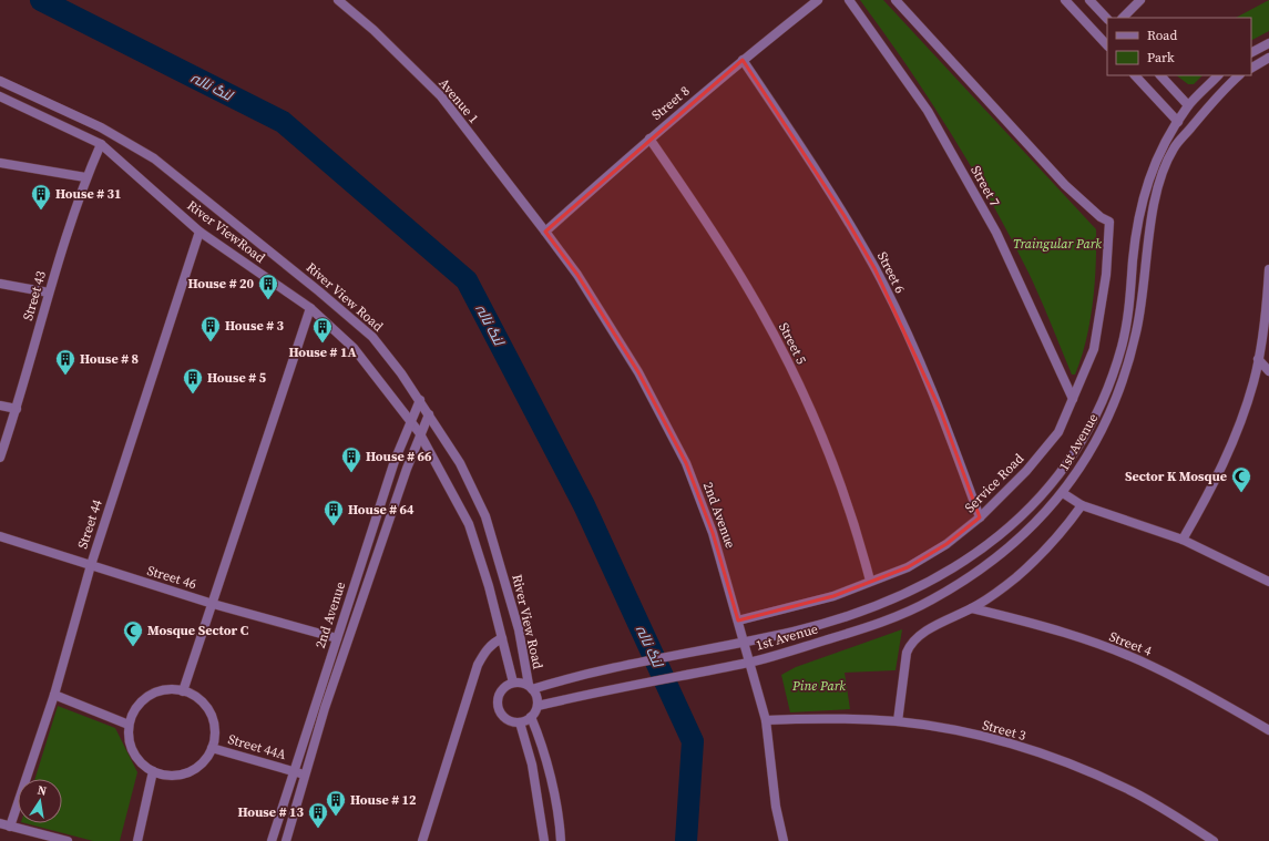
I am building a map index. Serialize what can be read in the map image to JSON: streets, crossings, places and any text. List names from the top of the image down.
{
  "streets": {
    "street": [
      "Avenue 1",
      "Street 8",
      "Street 7",
      "River ViewRoad",
      "Street 6",
      "Street 43",
      "River View Road",
      "Street 5",
      "1st Avenue",
      "Service Road",
      "2nd Avenue",
      "Street 44",
      "Street 46",
      "Street 4",
      "Street 3",
      "Street 44A"
    ]
  },
  "crossings": [
    ["Avenue 1", "Street 8"],
    ["Avenue 1", "2nd Avenue"],
    ["Street 8", "Street 6"],
    ["Street 8", "Street 5"],
    ["Street 8", "2nd Avenue"],
    ["Street 7", "Service Road"],
    ["River ViewRoad", "Street 43"],
    ["River ViewRoad", "River View Road"],
    ["River ViewRoad", "2nd Avenue"],
    ["River ViewRoad", "Street 44"],
    ["Street 6", "Service Road"],
    ["River View Road", "1st Avenue"],
    ["River View Road", "2nd Avenue"],
    ["Street 5", "Service Road"],
    ["1st Avenue", "2nd Avenue"],
    ["Service Road", "2nd Avenue"],
    ["2nd Avenue", "Street 46"],
    ["2nd Avenue", "Street 3"],
    ["2nd Avenue", "Street 44A"],
    ["Street 44", "Street 46"]
  ],
  "water": ["لنگ نالہ"],
  "parks": ["Traingular Park", "Pine Park"],
  "places": {
    "building": [
      "House # 31",
      "House # 20",
      "House # 3",
      "House # 1A",
      "House # 8",
      "House # 5",
      "House # 66",
      "House # 64",
      "House # 12",
      "House # 13"
    ],
    "mosque": ["Sector K Mosque", "Mosque Sector C"]
  },
  "legend": ["Road", "Park"],
  "north": "top"
}
